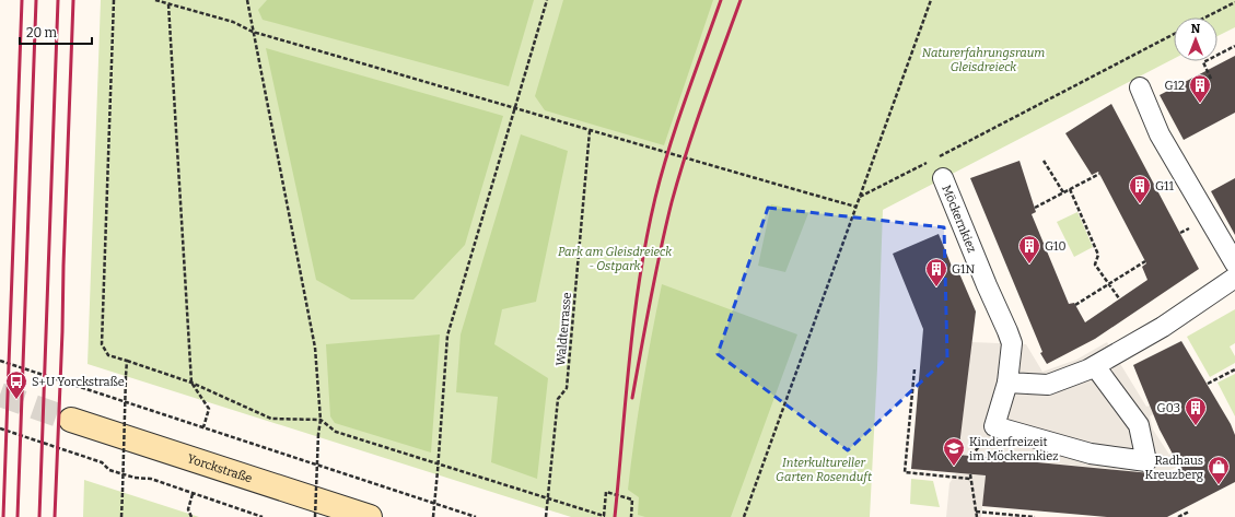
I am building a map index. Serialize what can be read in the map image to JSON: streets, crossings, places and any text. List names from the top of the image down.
{
  "streets": {
    "main road": ["Yorckstraße"],
    "street": ["Möckernkiez"],
    "path": ["Waldterrasse"]
  },
  "parks": ["Naturerfahrungsraum Gleisdreieck", "Park am Gleisdreieck - Ostpark", "Interkultureller Garten Rosenduft"],
  "places": {
    "building": [
      "G12",
      "G11",
      "G10",
      "G1N",
      "G03"
    ],
    "bus stop": ["S+U Yorckstraße"],
    "school or university": ["Kinderfreizeit im Möckernkiez"],
    "shop": ["Radhaus Kreuzberg"]
  },
  "scale_bar": "20 m",
  "north": "top"
}
